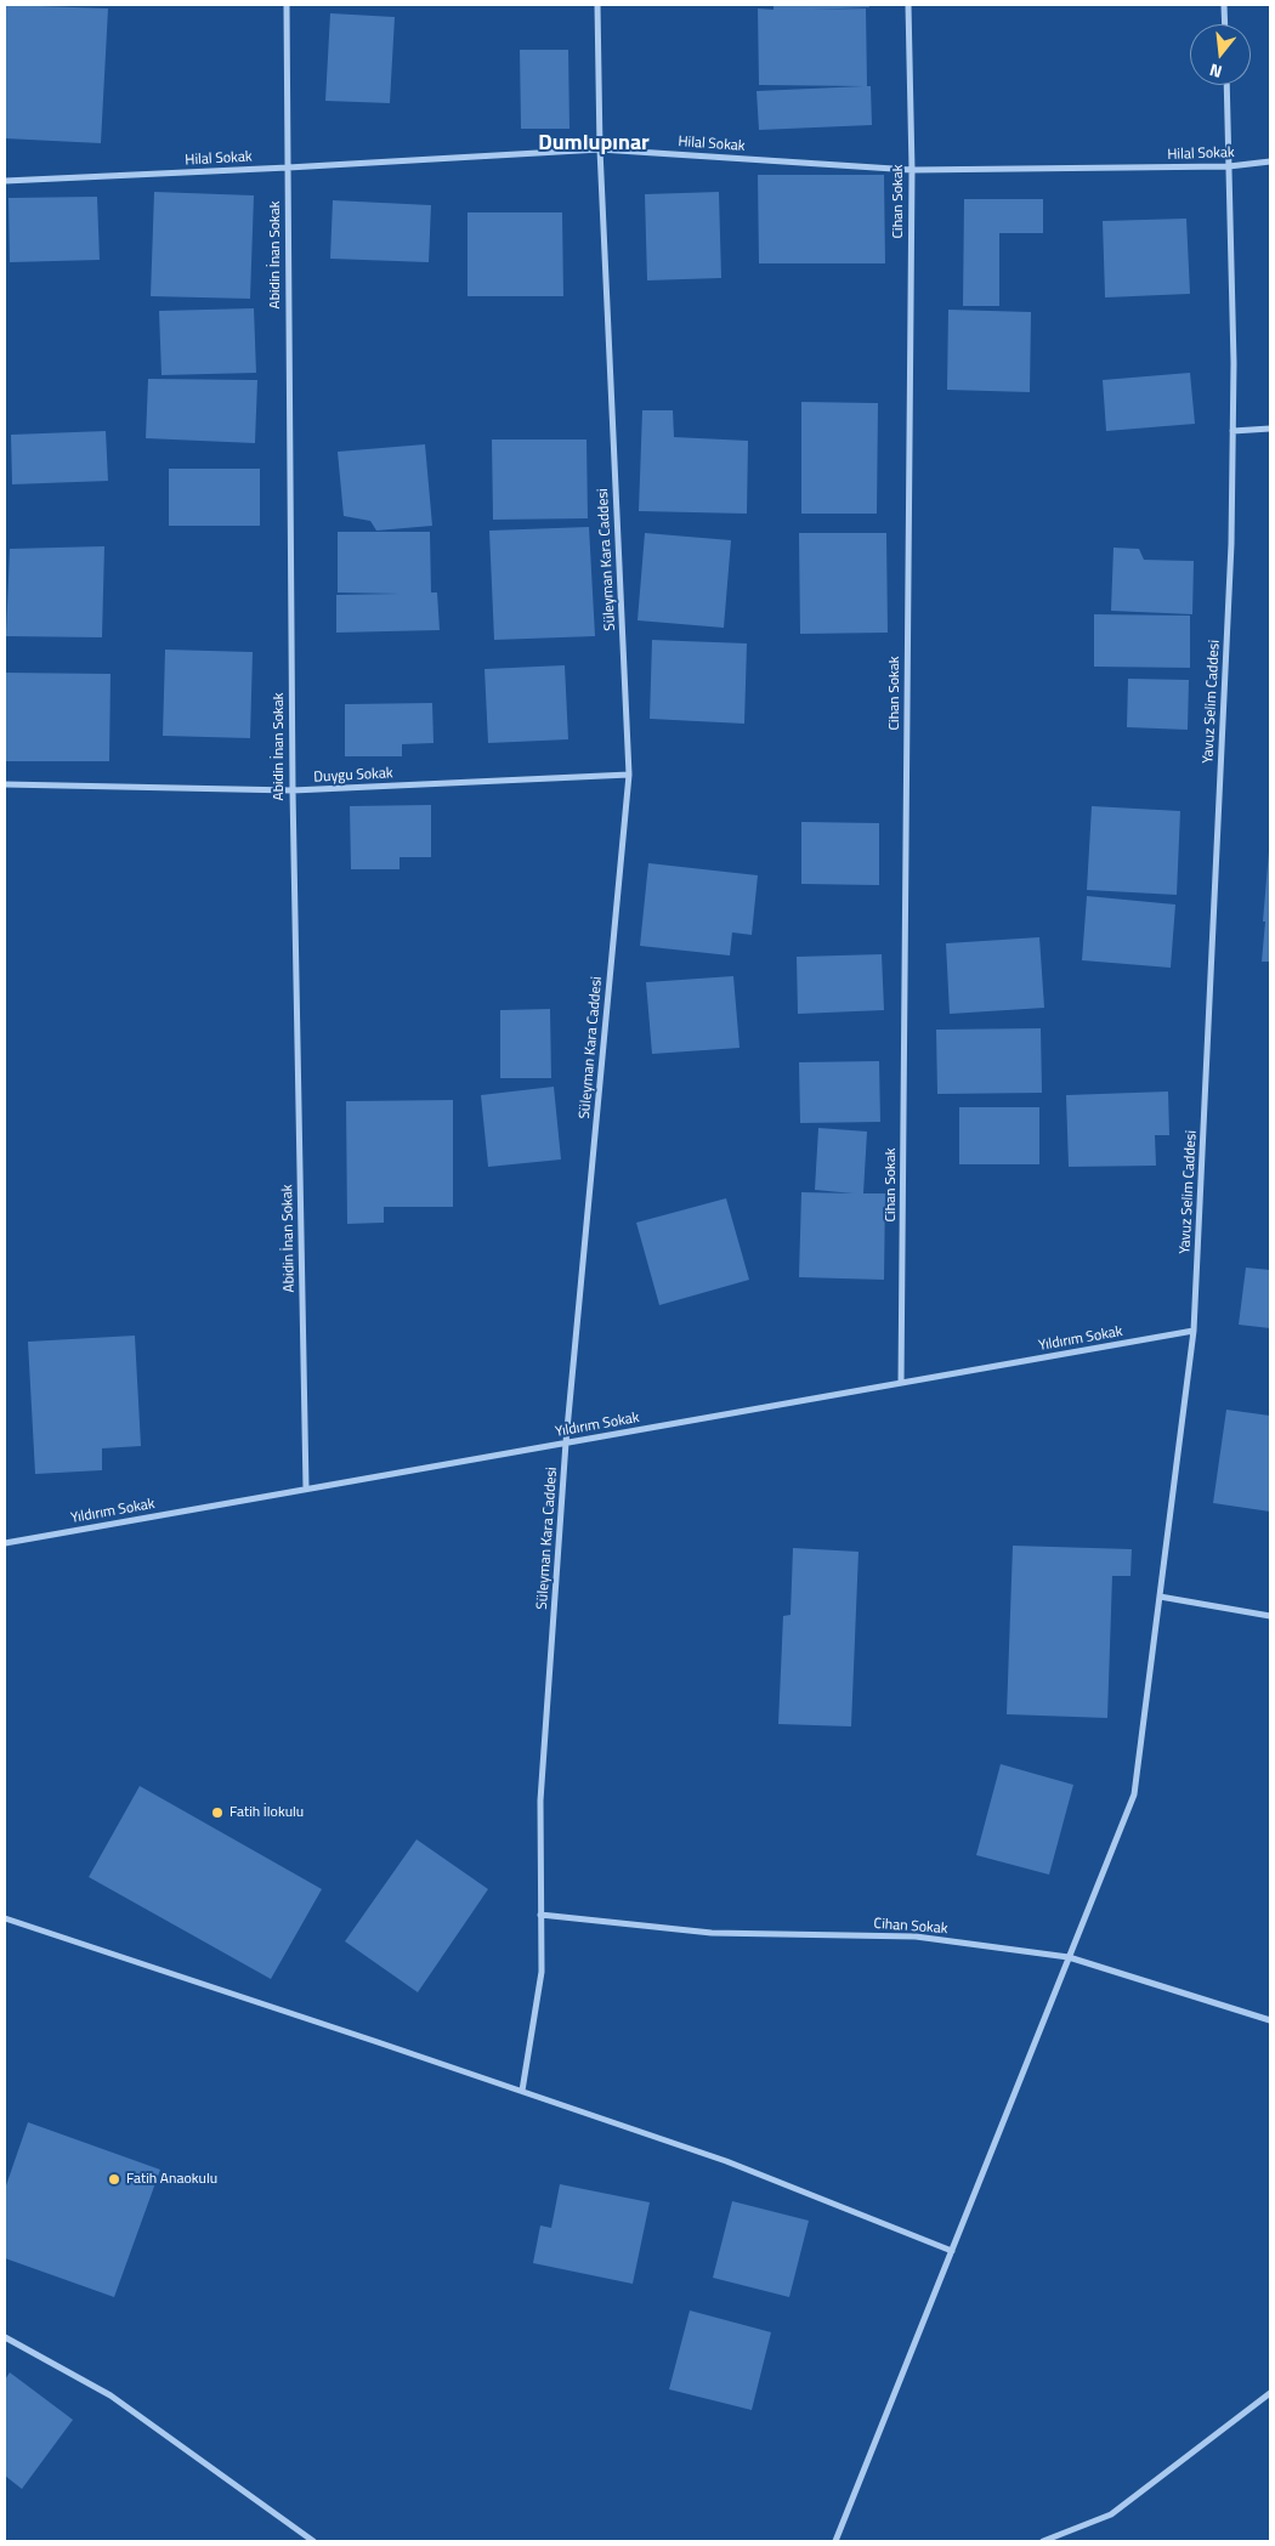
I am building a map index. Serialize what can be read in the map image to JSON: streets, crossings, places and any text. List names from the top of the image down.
{
  "streets": {
    "street": [
      "Hilal Sokak",
      "Cihan Sokak",
      "Abidin İnan Sokak",
      "Süleyman Kara Caddesi",
      "Yavuz Selim Caddesi",
      "Duygu Sokak",
      "Yıldırım Sokak"
    ]
  },
  "crossings": [
    ["Hilal Sokak", "Cihan Sokak"],
    ["Hilal Sokak", "Abidin İnan Sokak"],
    ["Hilal Sokak", "Süleyman Kara Caddesi"],
    ["Hilal Sokak", "Yavuz Selim Caddesi"],
    ["Cihan Sokak", "Süleyman Kara Caddesi"],
    ["Cihan Sokak", "Yavuz Selim Caddesi"],
    ["Cihan Sokak", "Yıldırım Sokak"],
    ["Abidin İnan Sokak", "Duygu Sokak"],
    ["Abidin İnan Sokak", "Yıldırım Sokak"],
    ["Süleyman Kara Caddesi", "Duygu Sokak"],
    ["Süleyman Kara Caddesi", "Yıldırım Sokak"],
    ["Yavuz Selim Caddesi", "Yıldırım Sokak"]
  ],
  "districts": ["Dumlupınar"],
  "places": ["Fatih İlokulu", "Fatih Anaokulu"],
  "north": "bottom"
}
